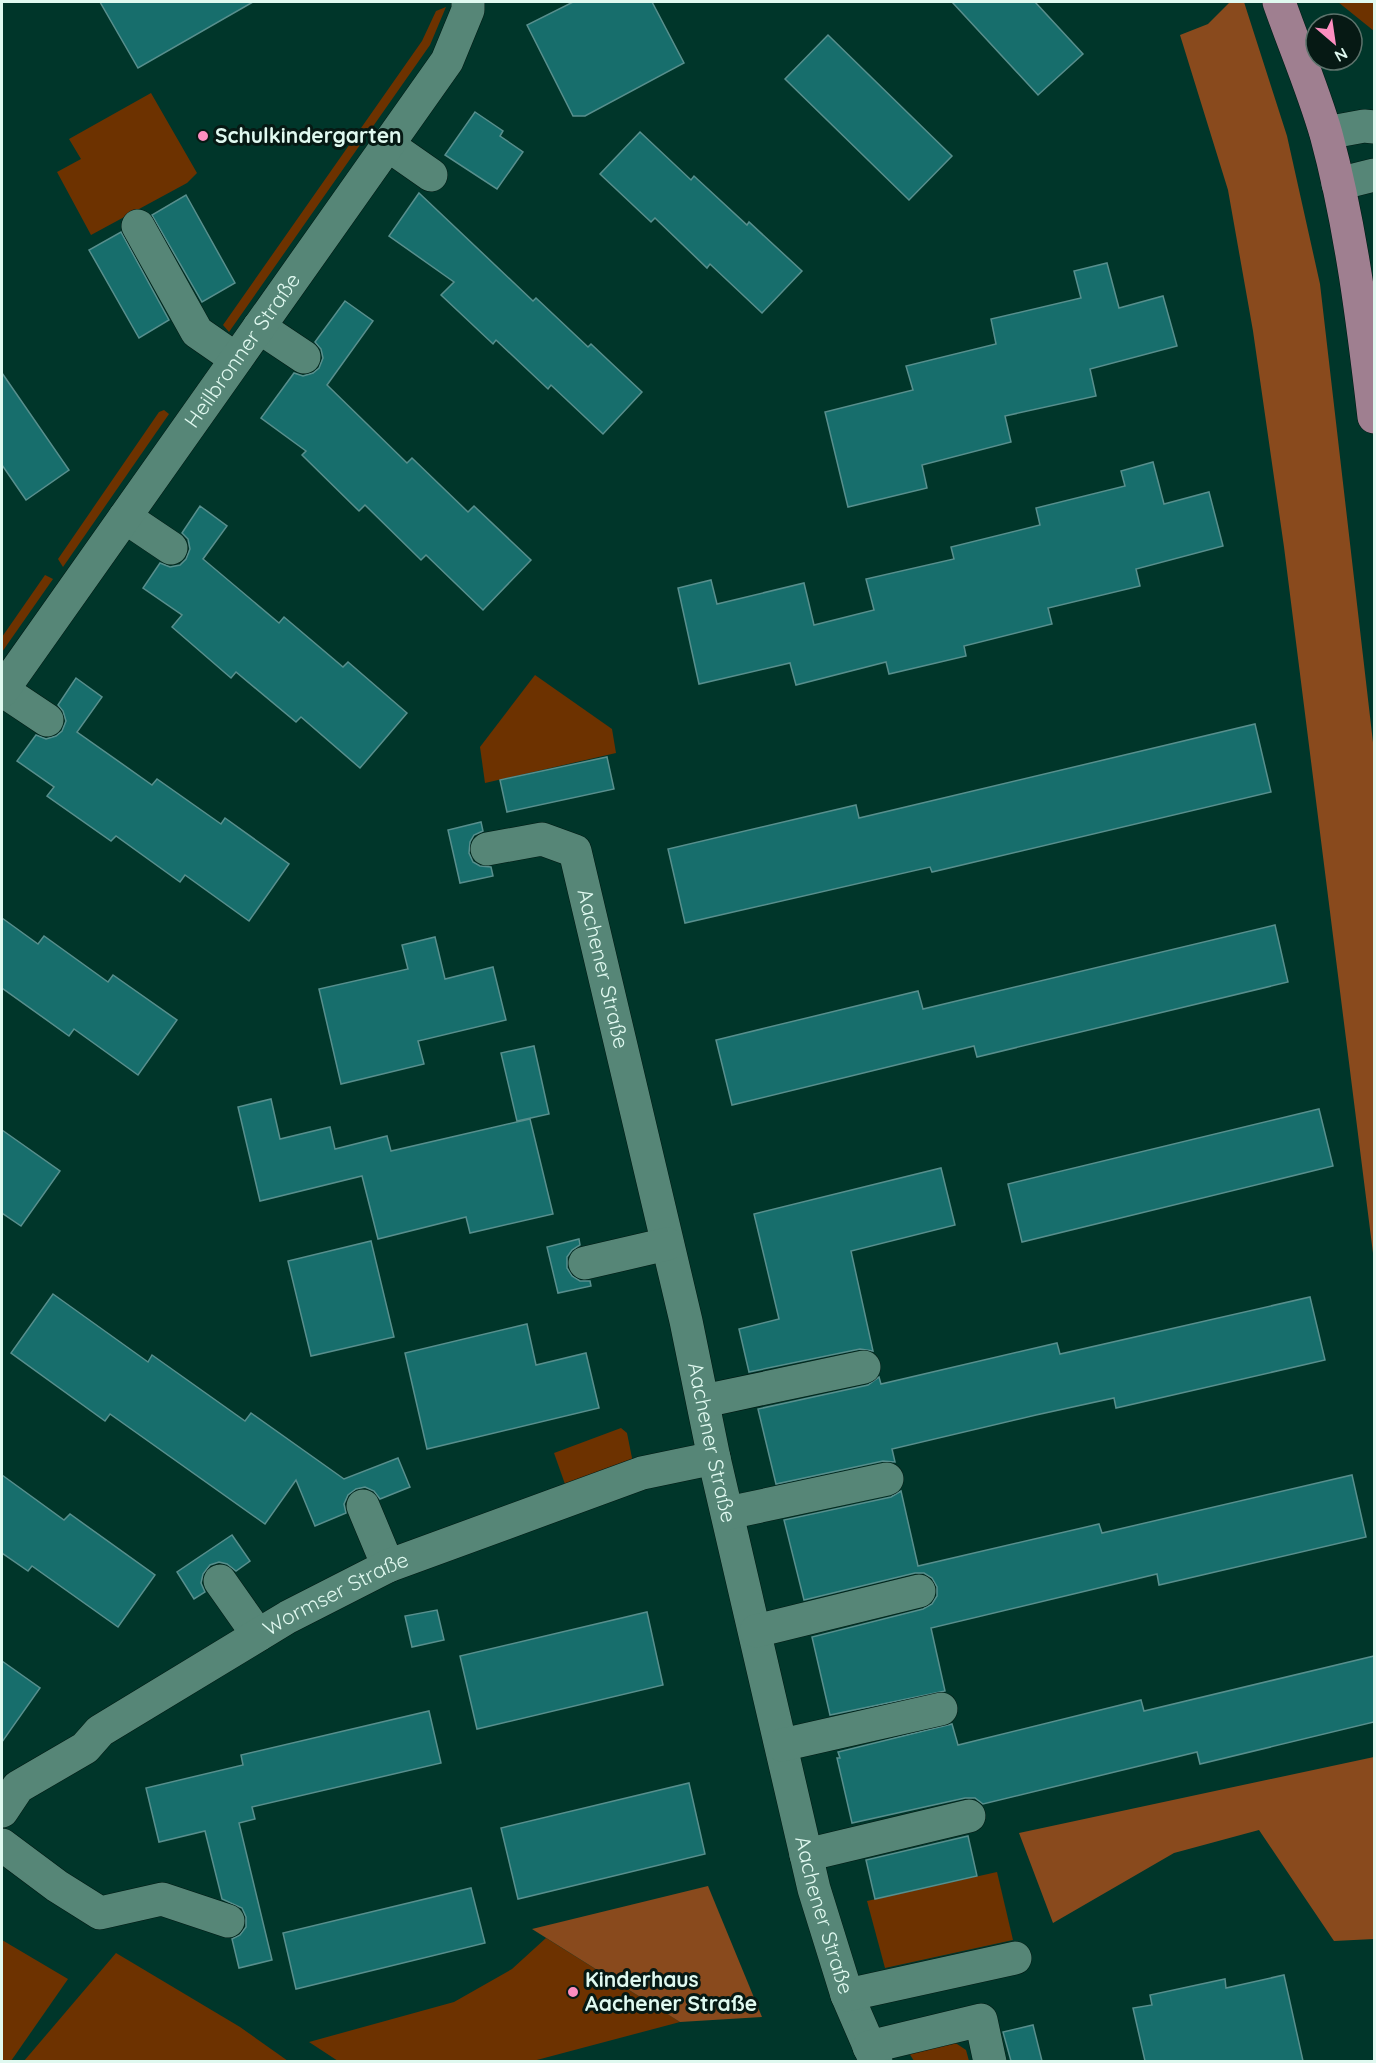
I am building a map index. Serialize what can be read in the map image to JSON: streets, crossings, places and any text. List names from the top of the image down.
{
  "streets": {
    "street": ["Heilbronner Straße", "Aachener Straße", "Wormser Straße"]
  },
  "crossings": [
    ["Aachener Straße", "Wormser Straße"]
  ],
  "places": ["Schulkindergarten", "Kinderhaus Aachener Straße"],
  "north": "bottom right"
}
